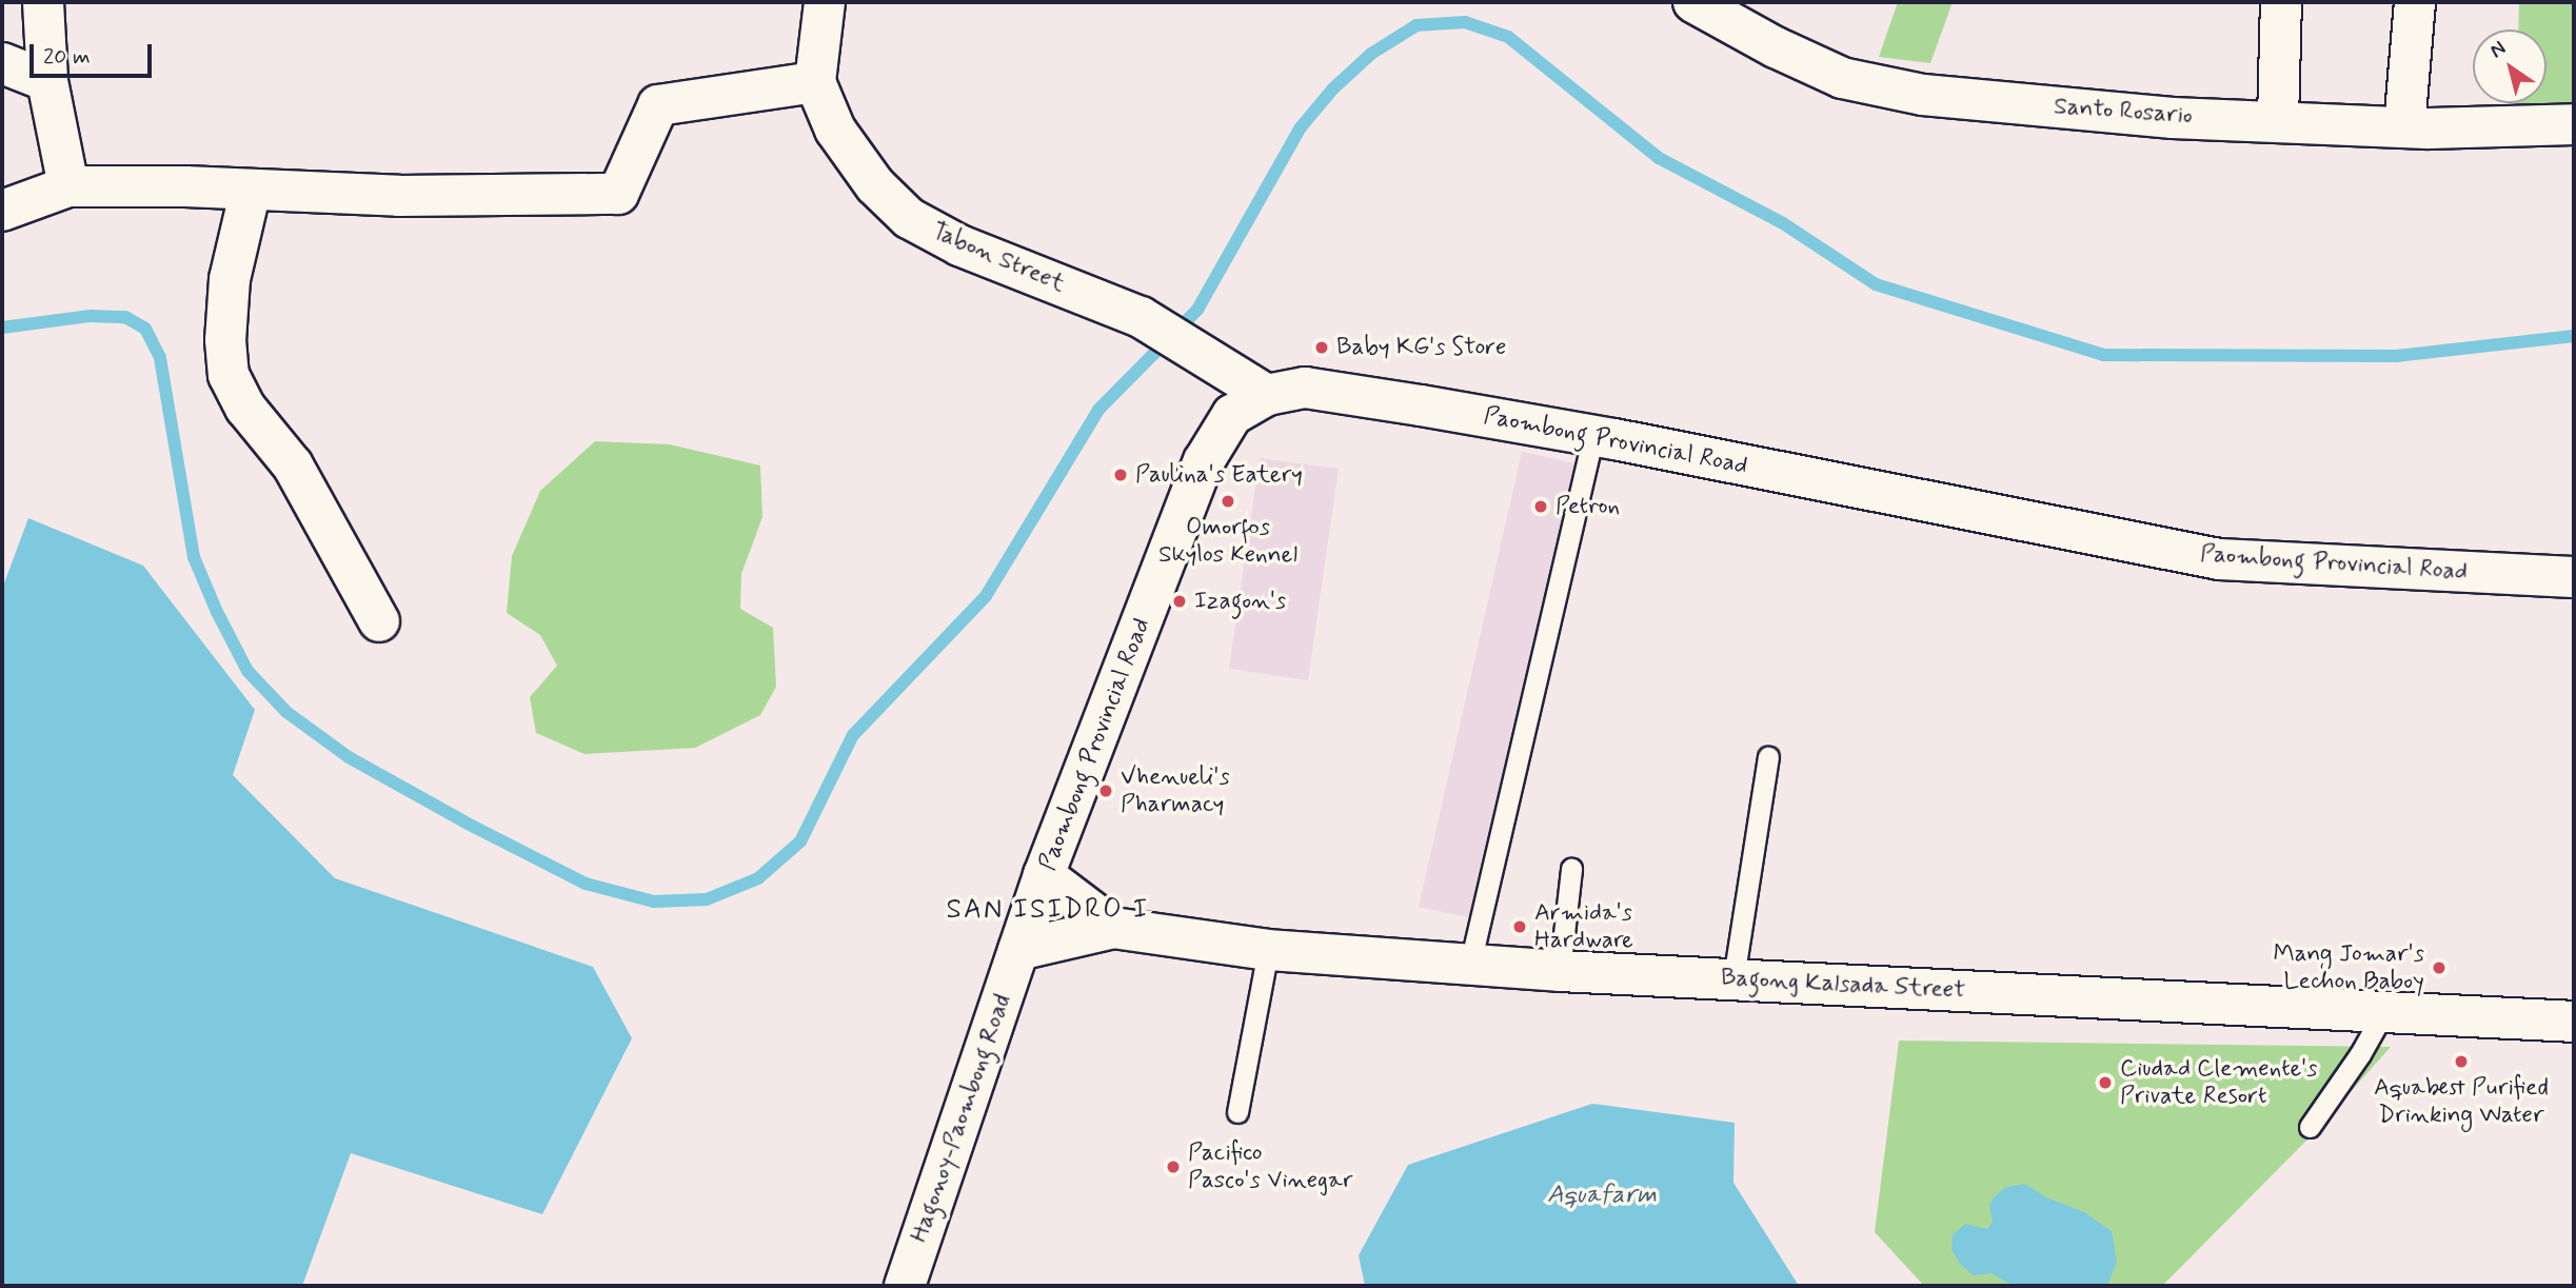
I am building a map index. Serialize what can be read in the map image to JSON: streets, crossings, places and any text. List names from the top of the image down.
{
  "streets": {
    "main road": [
      "Santo Rosario",
      "Tabon Street",
      "Paombong Provincial Road",
      "Bagong Kalsada Street",
      "Hagonoy-Paombong Road"
    ]
  },
  "crossings": [
    ["Tabon Street", "Paombong Provincial Road"],
    ["Paombong Provincial Road", "Bagong Kalsada Street"],
    ["Paombong Provincial Road", "Hagonoy-Paombong Road"],
    ["Bagong Kalsada Street", "Hagonoy-Paombong Road"]
  ],
  "districts": ["SAN ISIDRO I"],
  "water": ["Aquafarm"],
  "places": [
    "Baby KG's Store",
    "Paulina's Eatery",
    "Omorfos Skylos Kennel",
    "Petron",
    "Izagon's",
    "Vhenueli's Pharmacy",
    "Armida's Hardware",
    "Mang Jomar's Lechon Baboy",
    "Aquabest Purified Drinking Water",
    "Ciudad Clemente's Private Resort",
    "Pacifico Pasco's Vinegar"
  ],
  "scale_bar": "20 m",
  "north": "top left"
}
